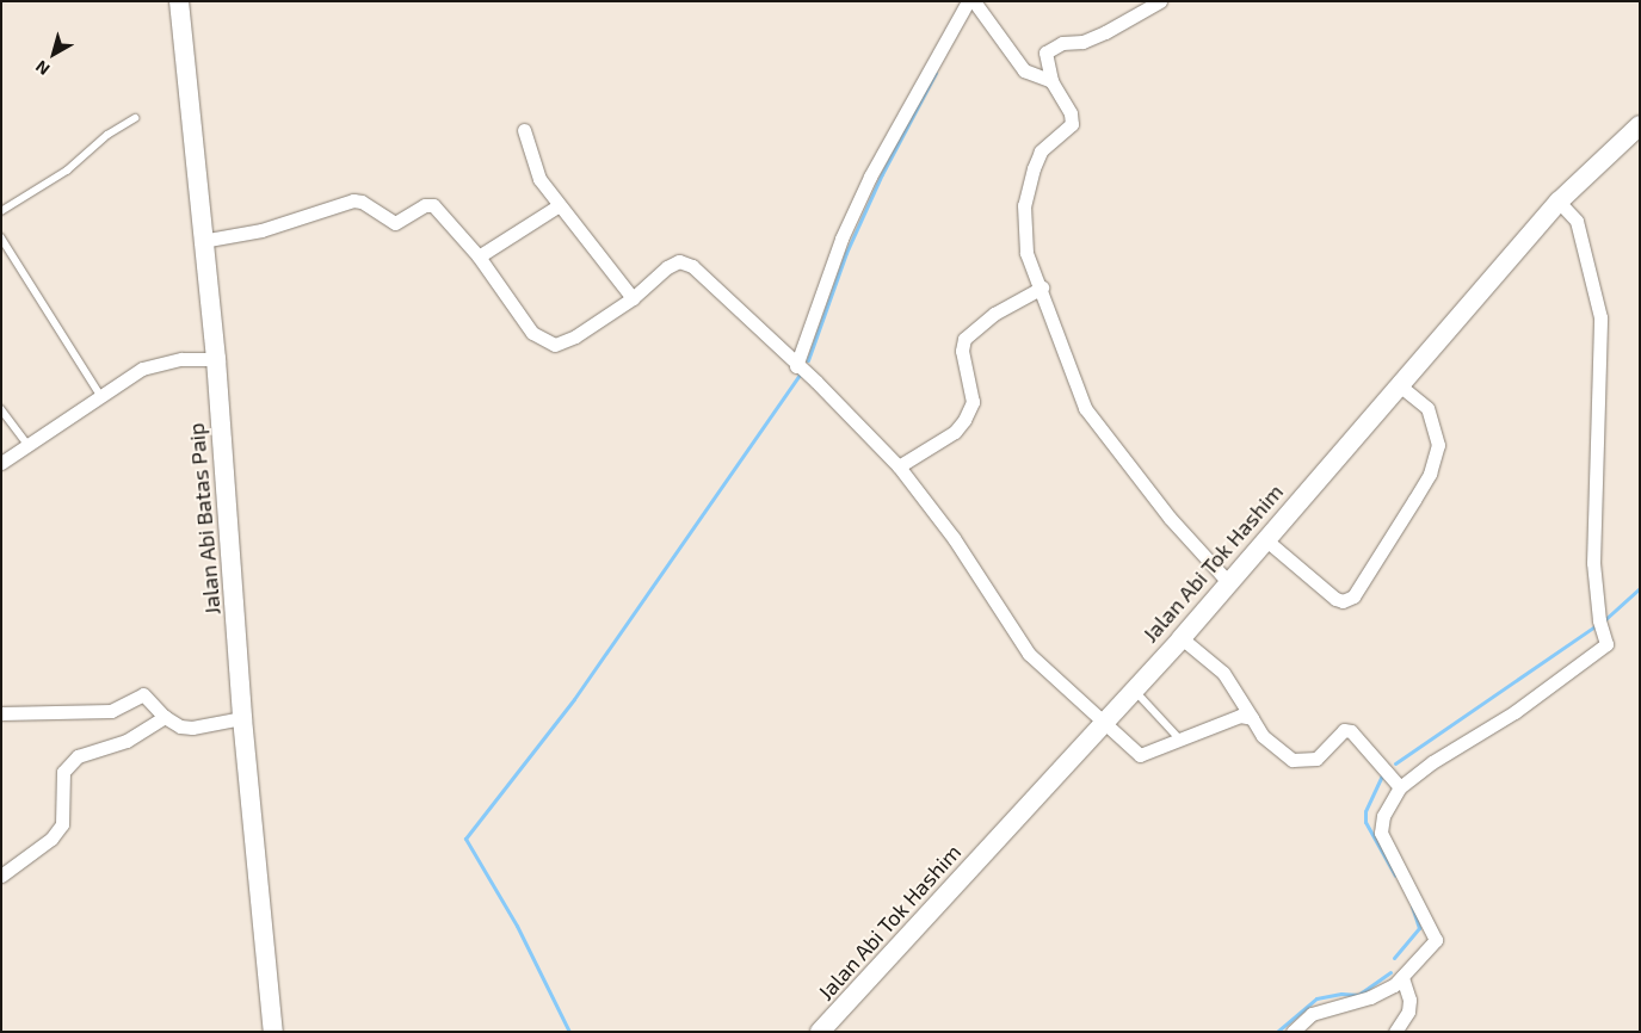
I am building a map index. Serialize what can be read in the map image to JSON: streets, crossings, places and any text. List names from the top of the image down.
{
  "streets": {
    "main road": ["Jalan Abi Batas Paip", "Jalan Abi Tok Hashim"]
  },
  "north": "bottom left"
}
